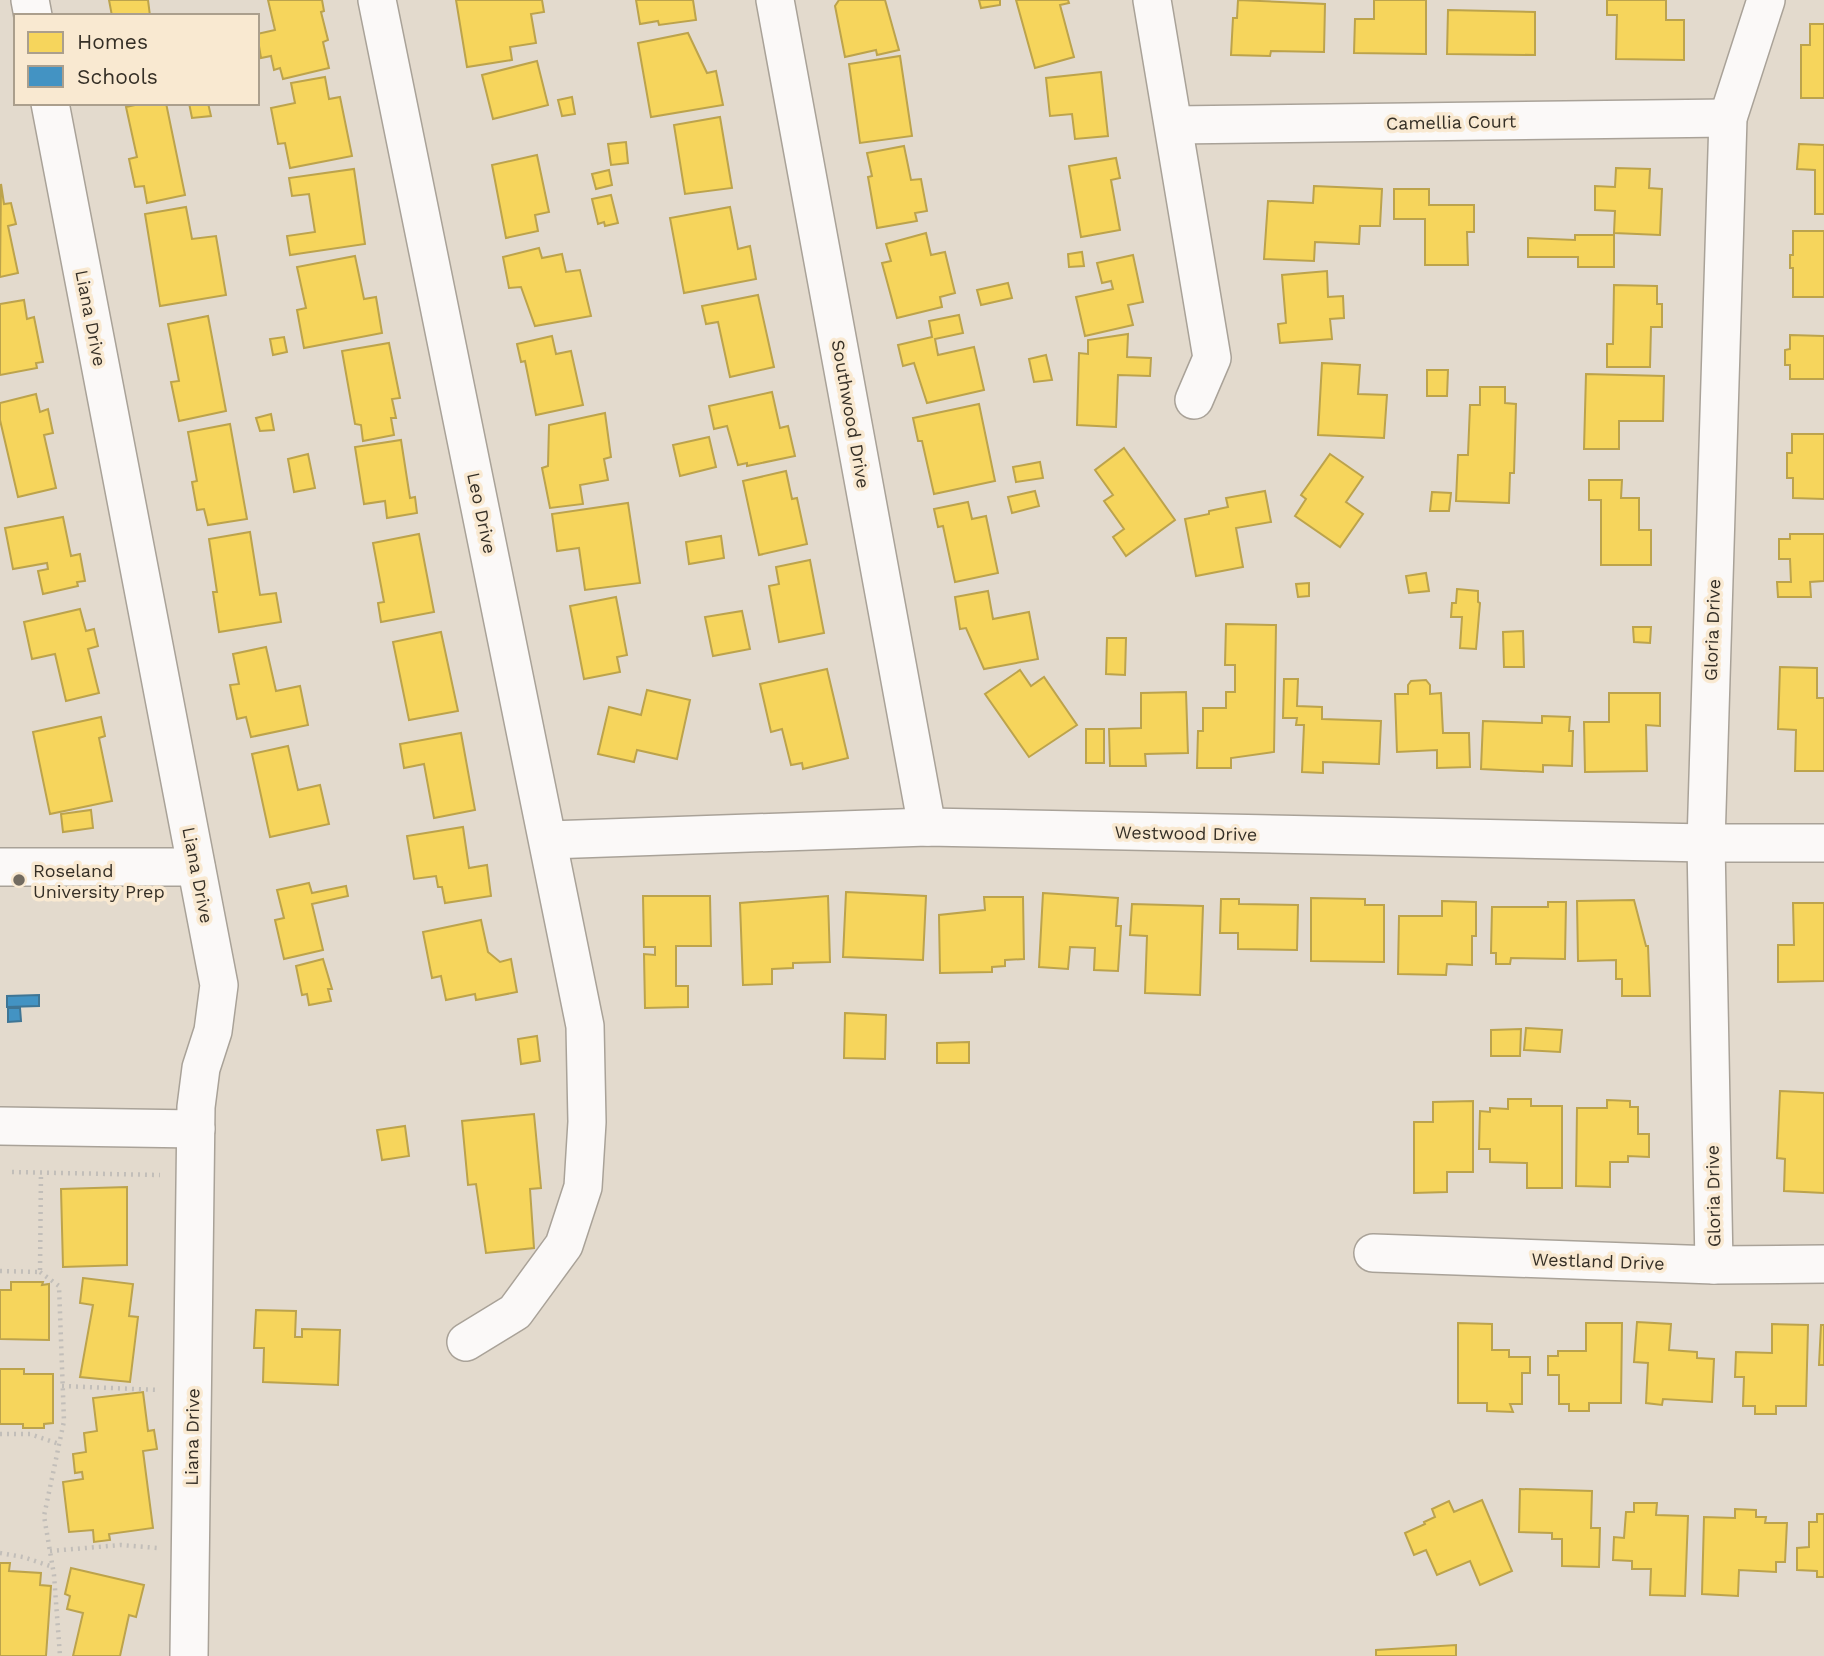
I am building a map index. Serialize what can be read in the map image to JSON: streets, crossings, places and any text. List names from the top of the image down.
{
  "streets": {
    "street": [
      "Camellia Court",
      "Liana Drive",
      "Southwood Drive",
      "Leo Drive",
      "Gloria Drive",
      "Westwood Drive",
      "Westland Drive"
    ]
  },
  "crossings": [
    ["Camellia Court", "Gloria Drive"],
    ["Southwood Drive", "Westwood Drive"],
    ["Leo Drive", "Westwood Drive"],
    ["Gloria Drive", "Westwood Drive"],
    ["Gloria Drive", "Westland Drive"]
  ],
  "places": ["Roseland University Prep"],
  "legend": ["Homes", "Schools"]
}
